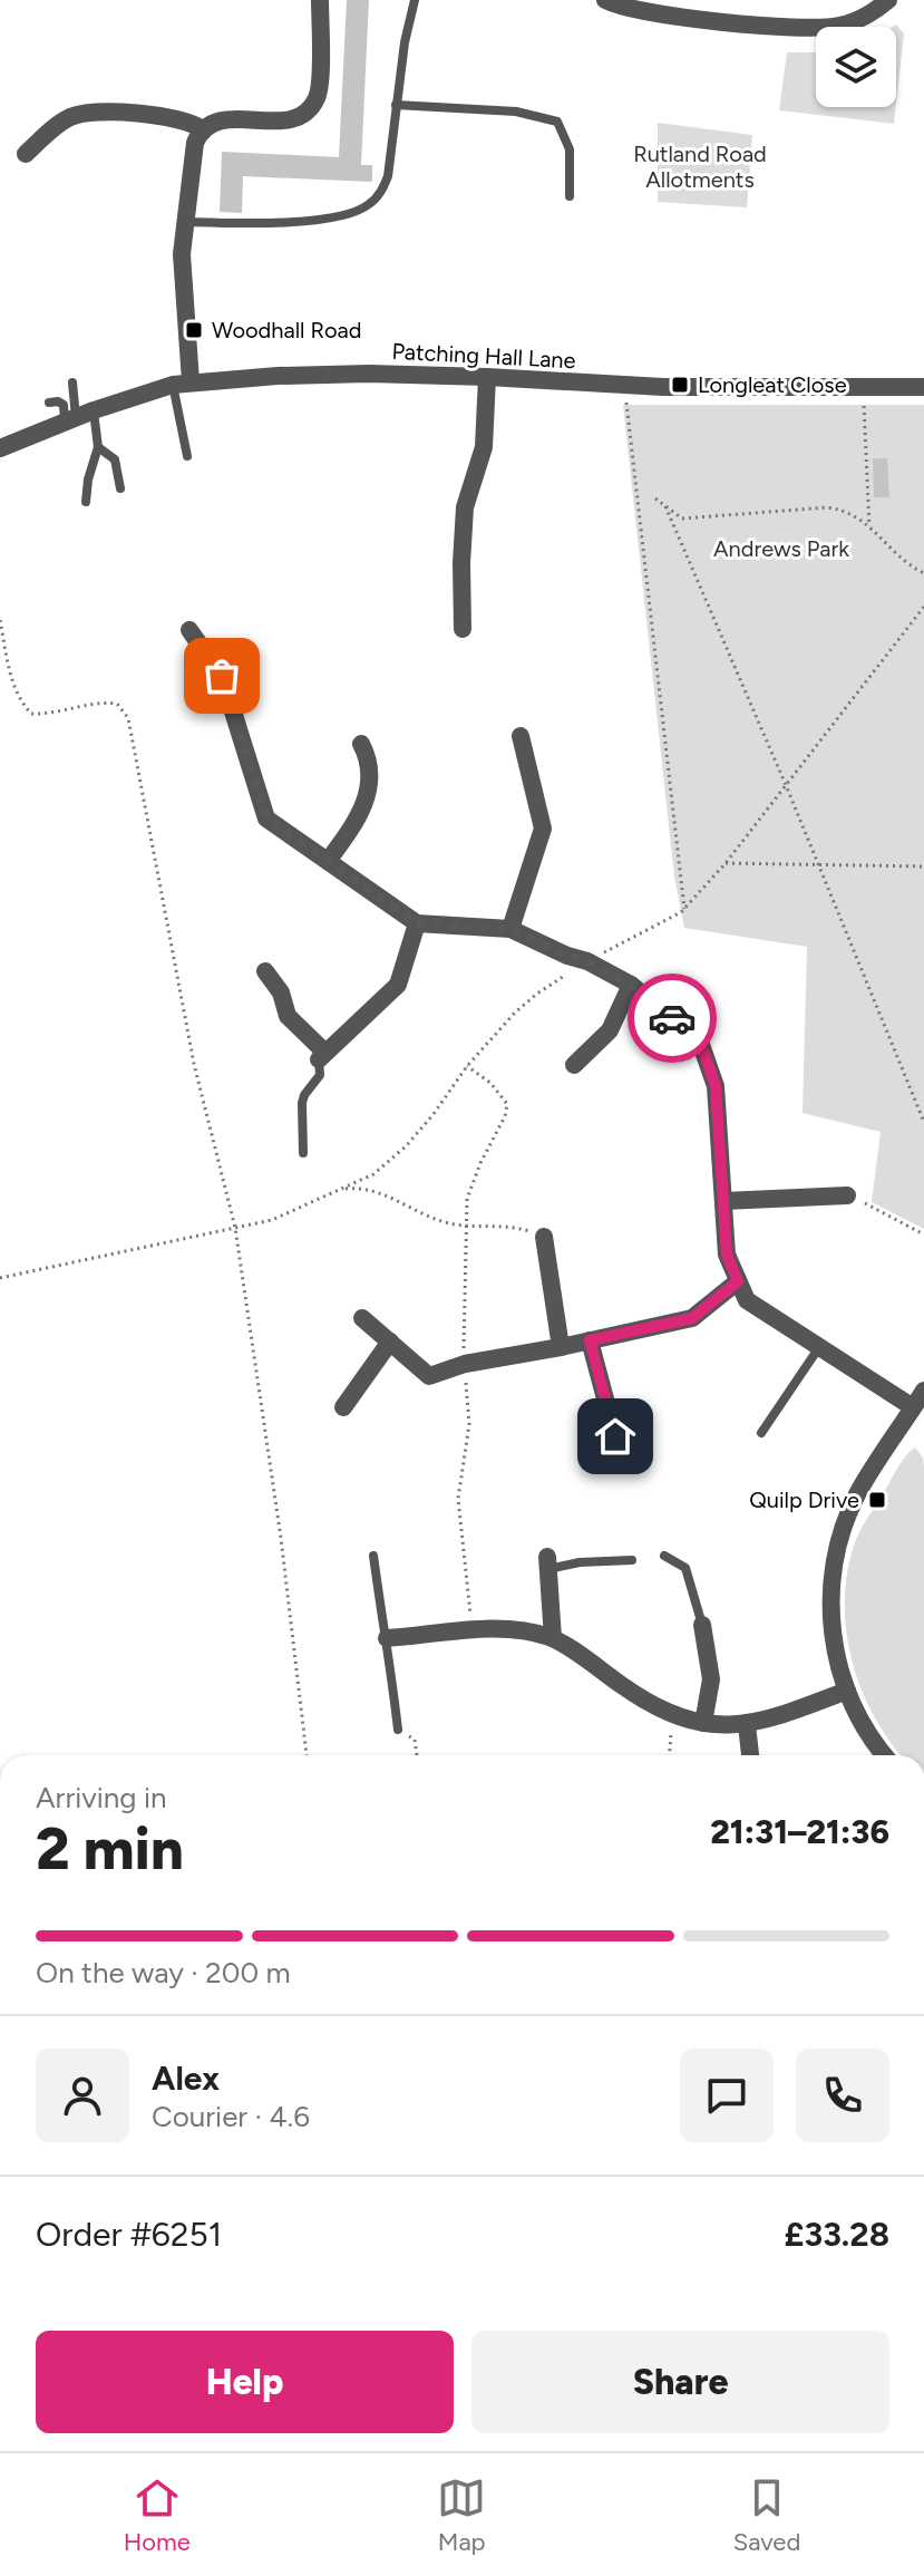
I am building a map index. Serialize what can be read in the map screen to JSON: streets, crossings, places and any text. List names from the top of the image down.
{
  "streets": {
    "street": ["Patching Hall Lane"]
  },
  "parks": ["Rutland Road Allotments", "Andrews Park"],
  "places": {
    "transit": ["Woodhall Road", "Longleat Close", "Quilp Drive"]
  },
  "page": {
    "heading": ["2 min", "Arriving in", "21:31–21:36"],
    "panel": [
      "Alex",
      "Courier · 4.6",
      "Order #6251",
      "£33.28"
    ],
    "bar": "On the way · 200 m",
    "buttons": ["Help", "Share"],
    "tabs": ["Home", "Map", "Saved"]
  }
}
